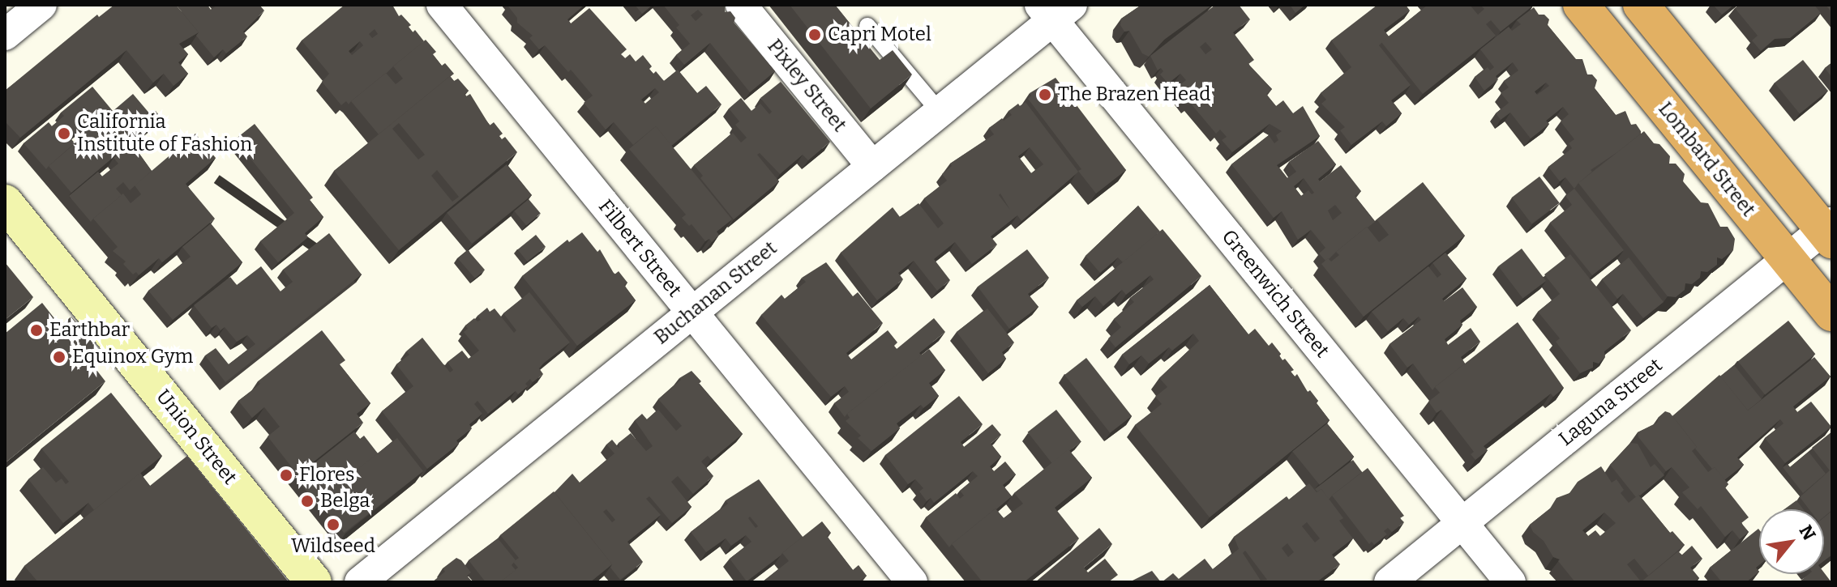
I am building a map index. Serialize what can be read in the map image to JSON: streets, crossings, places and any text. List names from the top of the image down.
{
  "streets": {
    "highway": ["Lombard Street"],
    "street": [
      "Pixley Street",
      "Filbert Street",
      "Buchanan Street",
      "Greenwich Street",
      "Laguna Street",
      "Union Street"
    ]
  },
  "crossings": [
    ["Pixley Street", "Buchanan Street"],
    ["Lombard Street", "Laguna Street"],
    ["Filbert Street", "Buchanan Street"],
    ["Buchanan Street", "Greenwich Street"],
    ["Greenwich Street", "Laguna Street"]
  ],
  "places": [
    "Capri Motel",
    "The Brazen Head",
    "California Institute of Fashion",
    "Earthbar",
    "Equinox Gym",
    "Flores",
    "Belga",
    "Wildseed"
  ],
  "north": "top right"
}
